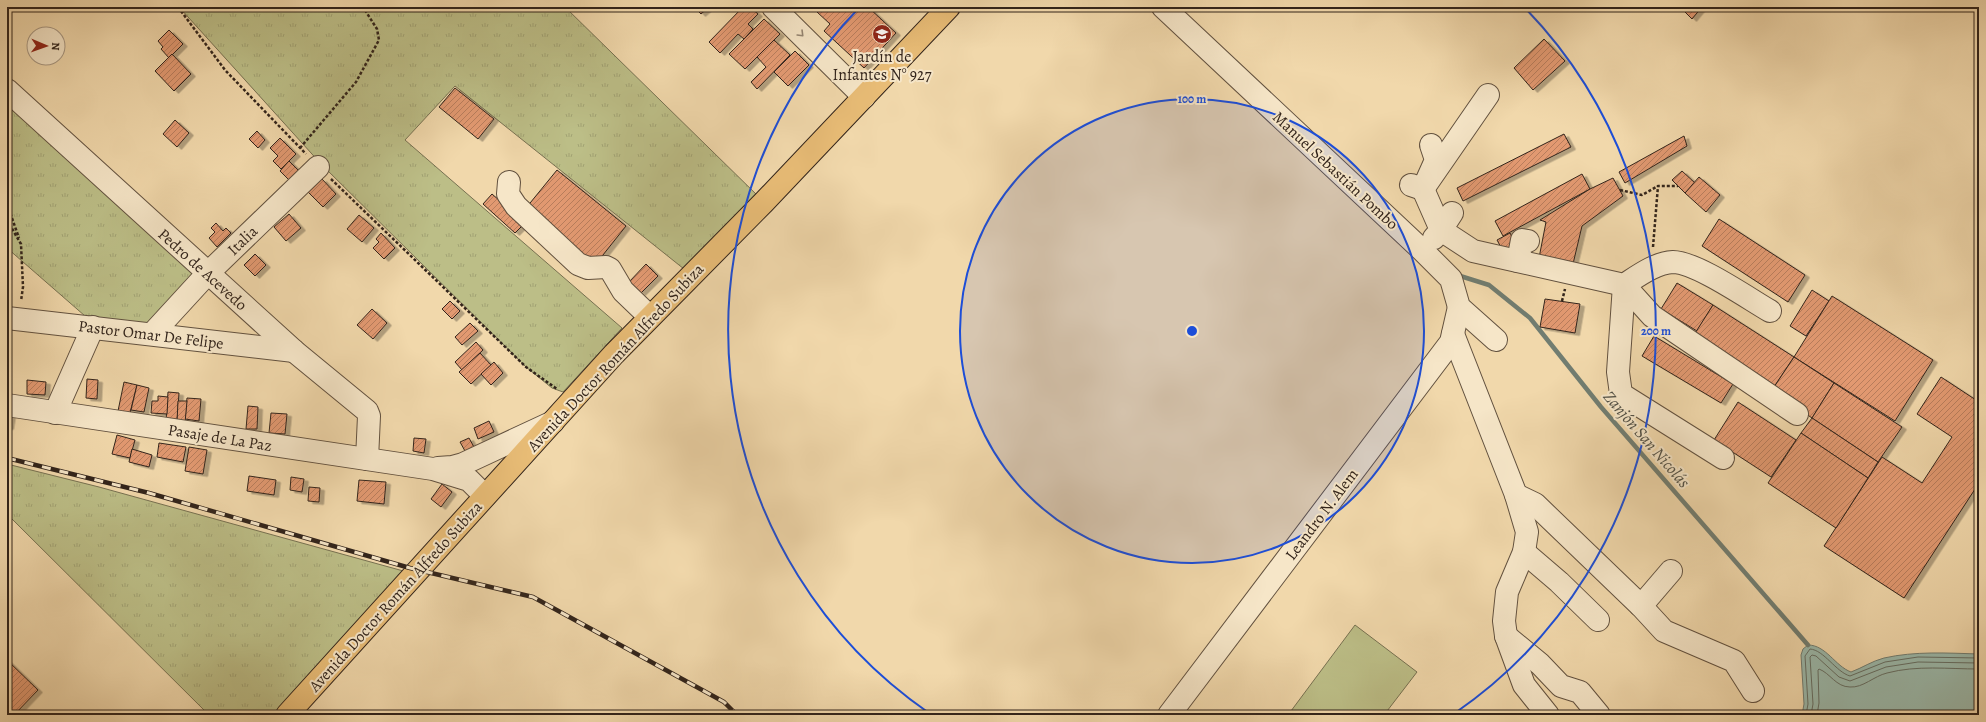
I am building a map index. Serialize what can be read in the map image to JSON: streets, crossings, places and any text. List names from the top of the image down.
{
  "streets": {
    "main road": ["Avenida Doctor Román Alfredo Subiza"],
    "street": [
      "Manuel Sebastián Pombo",
      "Italia",
      "Pedro de Acevedo",
      "Pastor Omar De Felipe",
      "Pasaje de La Paz",
      "Leandro N. Alem"
    ]
  },
  "crossings": [
    ["Manuel Sebastián Pombo", "Leandro N. Alem"],
    ["Italia", "Pedro de Acevedo"],
    ["Italia", "Pastor Omar De Felipe"],
    ["Pedro de Acevedo", "Pastor Omar De Felipe"],
    ["Pedro de Acevedo", "Pasaje de La Paz"],
    ["Avenida Doctor Román Alfredo Subiza", "Pasaje de La Paz"]
  ],
  "water": ["Zanjón San Nicolás"],
  "places": {
    "school or university": ["Jardín de Infantes N° 927"]
  },
  "north": "right",
  "rings": ["100 m", "200 m"]
}
